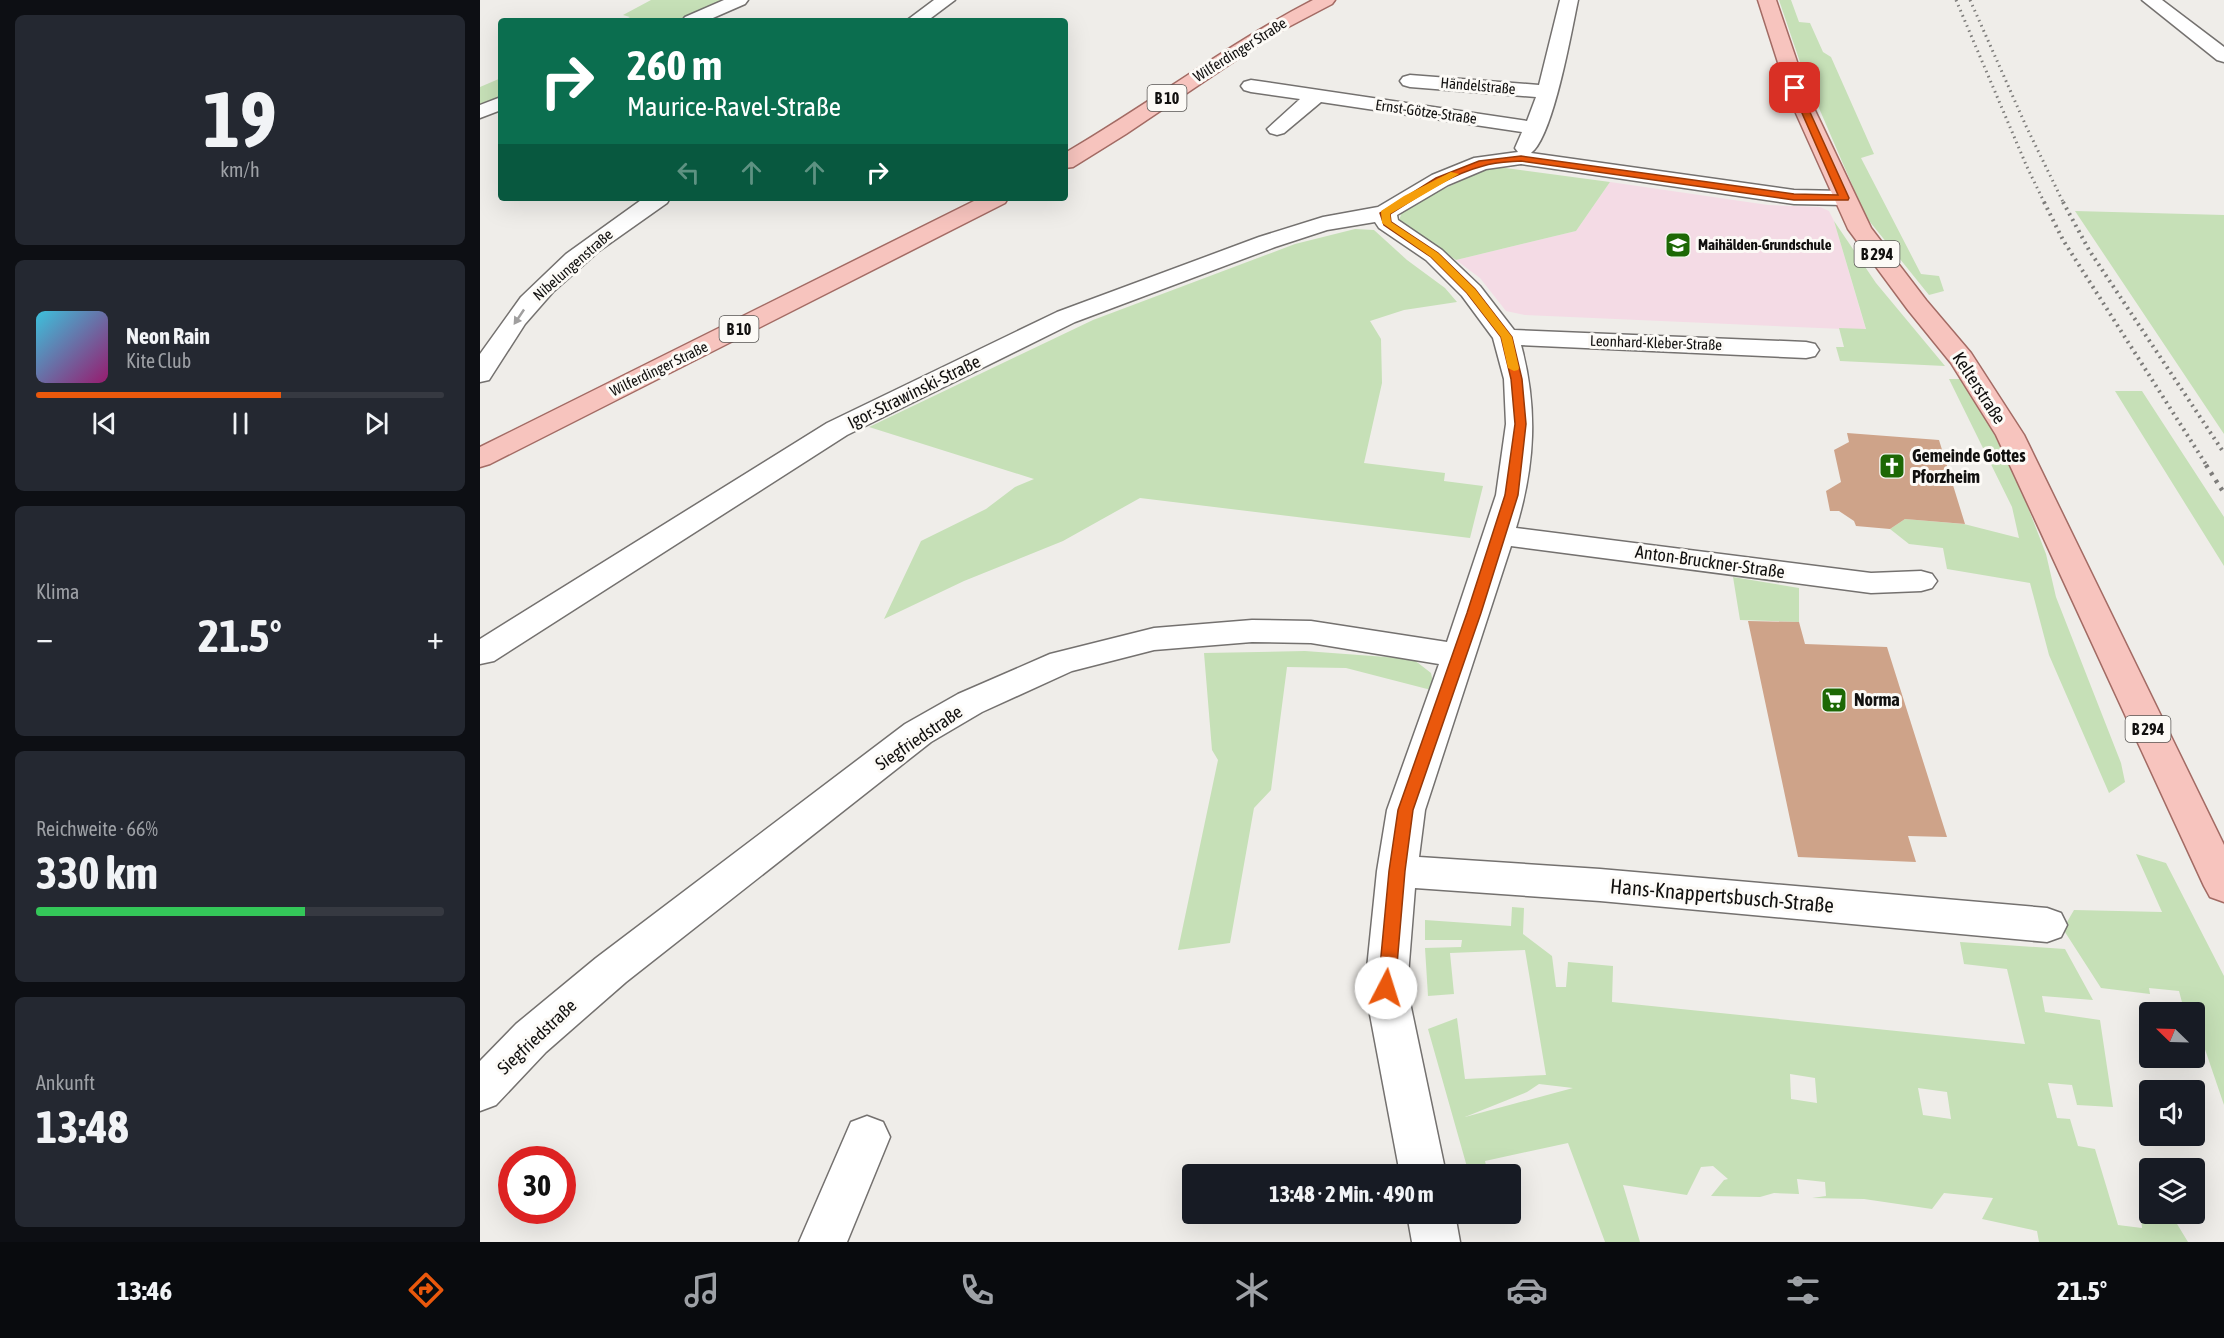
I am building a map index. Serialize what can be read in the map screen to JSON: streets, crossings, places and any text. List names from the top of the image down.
{
  "streets": {
    "main road": [
      "Wilferdinger Straße",
      "B 10",
      "B 294",
      "Kelterstraße"
    ],
    "street": [
      "Händelstraße",
      "Ernst-Götze-Straße",
      "Nibelungenstraße",
      "Leonhard-Kleber-Straße",
      "Igor-Strawinski-Straße",
      "Anton-Bruckner-Straße",
      "Siegfriedstraße",
      "Hans-Knappertsbusch-Straße"
    ]
  },
  "one_way": ["Nibelungenstraße"],
  "places": {
    "school or university": ["Maihälden-Grundschule"],
    "church": ["Gemeinde Gottes Pforzheim"],
    "supermarket": ["Norma"]
  },
  "north": "top left",
  "page": {
    "tile": [
      ["19", "km/h"],
      "Klima",
      ["Reichweite · 66%", "330 km"],
      ["Ankunft", "13:48"]
    ],
    "turn": ["260 m", "Maurice-Ravel-Straße"],
    "song": ["Neon Rain", "Kite Club"],
    "heat": ["−", "21.5°", "+"],
    "limit": "30",
    "trip": "13:48 · 2 Min. · 490 m",
    "tabs": ["13:46", "21.5°"]
  }
}
